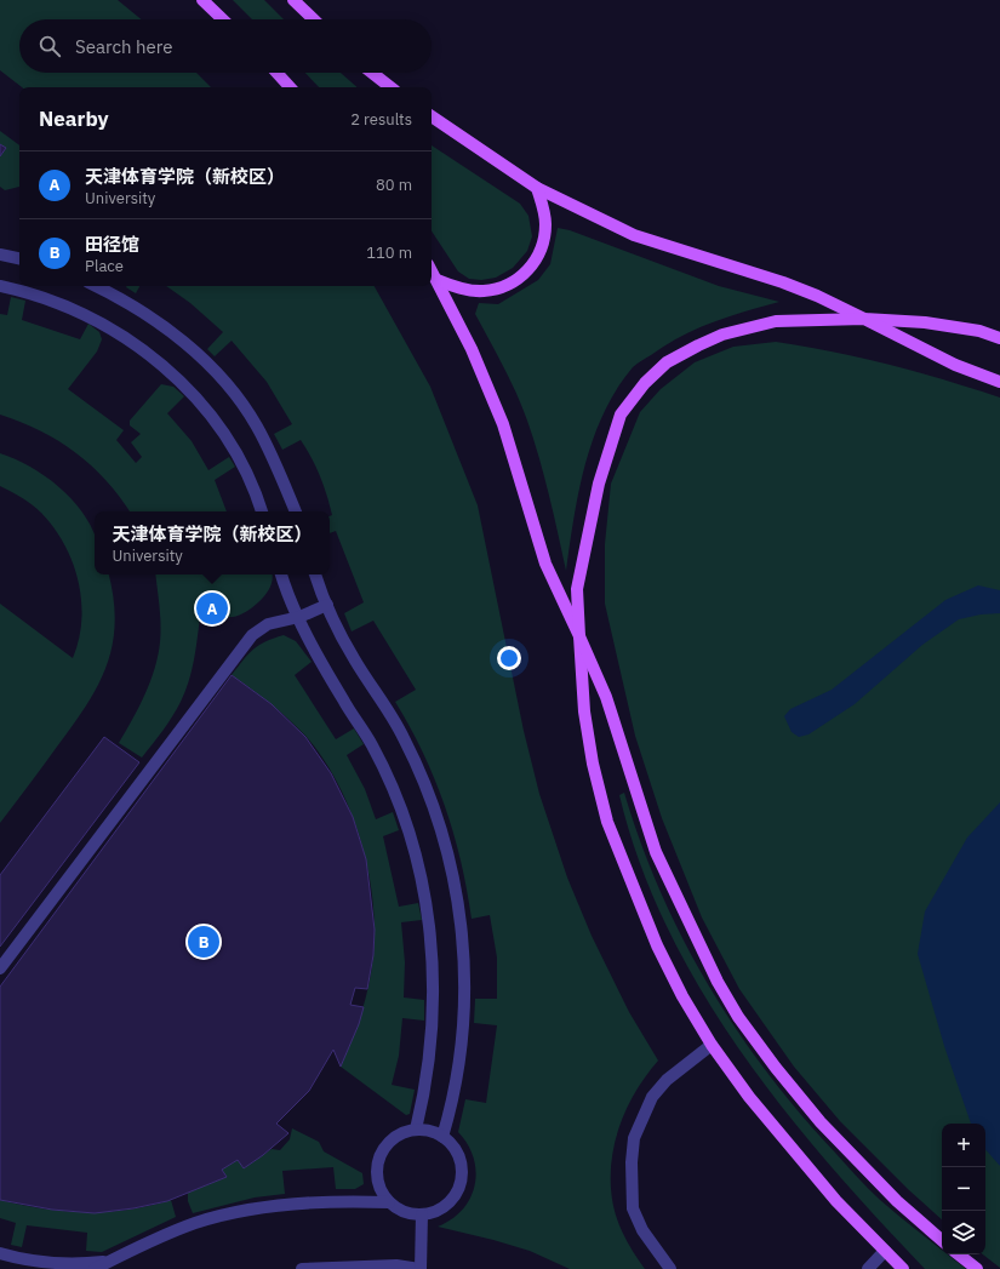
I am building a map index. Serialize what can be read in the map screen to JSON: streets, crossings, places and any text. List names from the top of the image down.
{
  "page": {
    "search": "Search here",
    "heading": ["Nearby", "2 results"],
    "list": [
      {
        "mark": "A",
        "name": "天津体育学院（新校区）",
        "note": "University",
        "value": "80 m"
      },
      {
        "mark": "B",
        "name": "田径馆",
        "note": "Place",
        "value": "110 m"
      }
    ],
    "popup": ["天津体育学院（新校区）", "University"],
    "pins": ["A", "B"],
    "map_buttons": ["+", "−"]
  }
}
